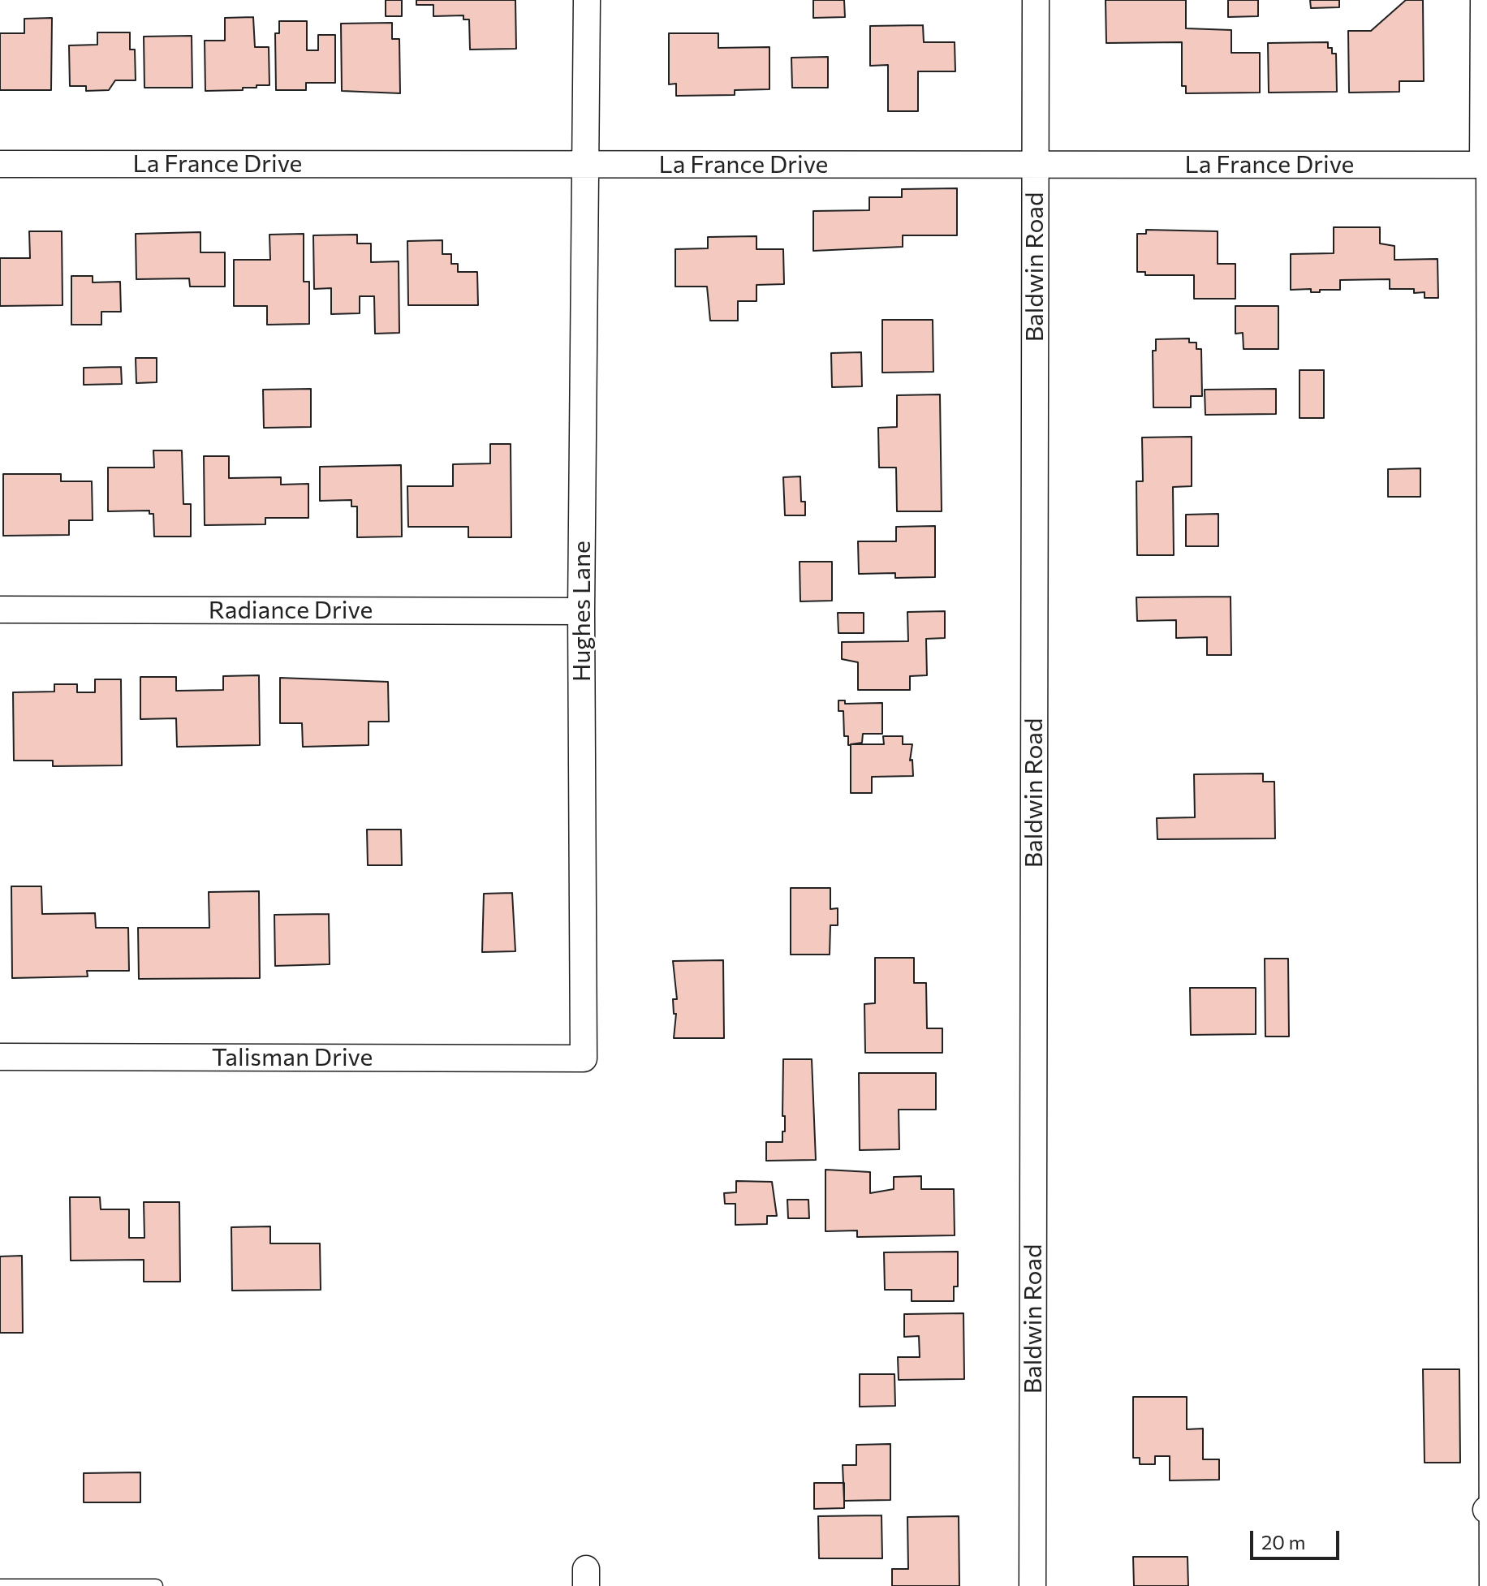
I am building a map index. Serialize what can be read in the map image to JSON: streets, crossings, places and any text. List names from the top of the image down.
{
  "streets": {
    "street": [
      "La France Drive",
      "Baldwin Road",
      "Radiance Drive",
      "Hughes Lane",
      "Talisman Drive"
    ]
  },
  "crossings": [
    ["La France Drive", "Baldwin Road"],
    ["La France Drive", "Hughes Lane"],
    ["Radiance Drive", "Hughes Lane"],
    ["Hughes Lane", "Talisman Drive"]
  ],
  "scale_bar": "20 m"
}
